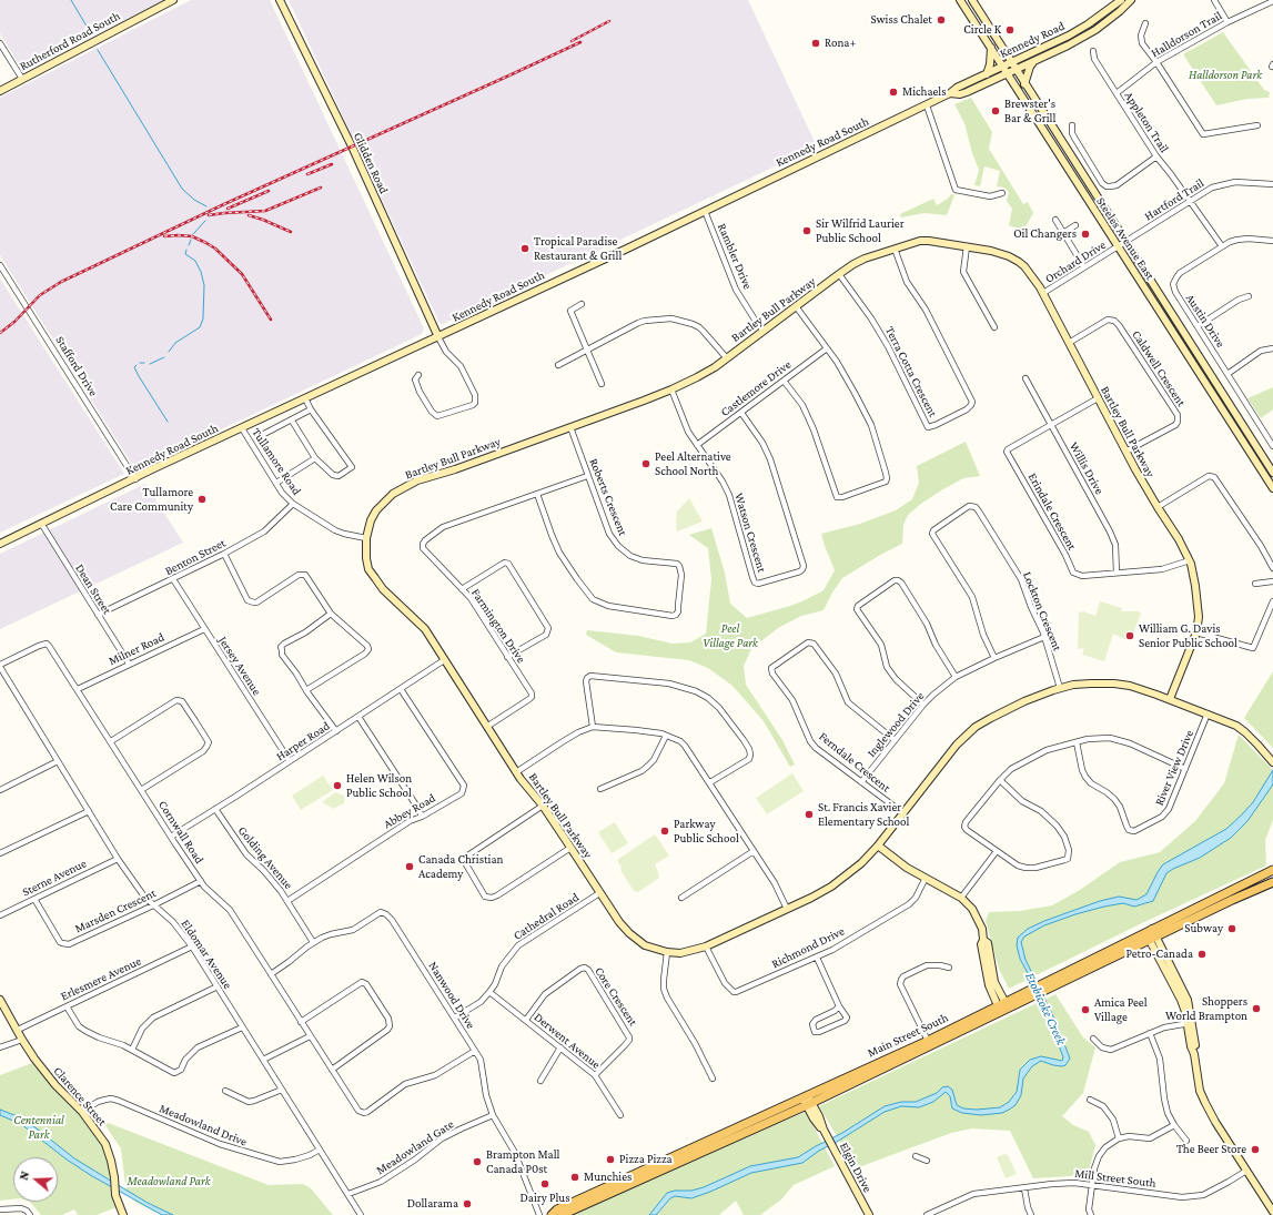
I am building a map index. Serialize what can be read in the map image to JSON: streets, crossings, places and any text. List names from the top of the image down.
{
  "streets": {
    "main road": ["Main Street South"],
    "street": [
      "Halldorson Trail",
      "Kennedy Road",
      "Rutherford Road South",
      "Appleton Trail",
      "Kennedy Road South",
      "Glidden Road",
      "Hartford Trail",
      "Steeles Avenue East",
      "Rambler Drive",
      "Orchard Drive",
      "Bartley Bull Parkway",
      "Austin Drive",
      "Stafford Drive",
      "Caldwell Crescent",
      "Terra Cotta Crescent",
      "Castlemore Drive",
      "Tullamore Road",
      "Willis Drive",
      "Roberts Crescent",
      "Erindale Crescent",
      "Watson Crescent",
      "Benton Street",
      "Dean Street",
      "Lockton Crescent",
      "Farmington Drive",
      "Milner Road",
      "Jersey Avenue",
      "Inglewood Drive",
      "Harper Road",
      "Ferndale Crescent",
      "River View Drive",
      "Abbey Road",
      "Cornwall Road",
      "Golding Avenue",
      "Sterne Avenue",
      "Marsden Crescent",
      "Cathedral Road",
      "Richmond Drive",
      "Eldomar Avenue",
      "Erlesmere Avenue",
      "Nanwood Drive",
      "Core Crescent",
      "Derwent Avenue",
      "Clarence Street",
      "Meadowland Drive",
      "Meadowland Gate",
      "Elgin Drive",
      "Mill Street South"
    ]
  },
  "crossings": [
    ["Halldorson Trail", "Appleton Trail"],
    ["Kennedy Road", "Kennedy Road South"],
    ["Kennedy Road", "Steeles Avenue East"],
    ["Appleton Trail", "Hartford Trail"],
    ["Kennedy Road South", "Glidden Road"],
    ["Kennedy Road South", "Steeles Avenue East"],
    ["Kennedy Road South", "Rambler Drive"],
    ["Kennedy Road South", "Stafford Drive"],
    ["Kennedy Road South", "Tullamore Road"],
    ["Kennedy Road South", "Dean Street"],
    ["Hartford Trail", "Steeles Avenue East"],
    ["Hartford Trail", "Orchard Drive"],
    ["Steeles Avenue East", "Orchard Drive"],
    ["Rambler Drive", "Bartley Bull Parkway"],
    ["Orchard Drive", "Bartley Bull Parkway"],
    ["Bartley Bull Parkway", "Caldwell Crescent"],
    ["Bartley Bull Parkway", "Terra Cotta Crescent"],
    ["Bartley Bull Parkway", "Tullamore Road"],
    ["Bartley Bull Parkway", "Roberts Crescent"],
    ["Bartley Bull Parkway", "Erindale Crescent"],
    ["Bartley Bull Parkway", "Watson Crescent"],
    ["Bartley Bull Parkway", "Lockton Crescent"],
    ["Bartley Bull Parkway", "Farmington Drive"],
    ["Bartley Bull Parkway", "Harper Road"],
    ["Bartley Bull Parkway", "Ferndale Crescent"],
    ["Bartley Bull Parkway", "River View Drive"],
    ["Bartley Bull Parkway", "Cathedral Road"],
    ["Bartley Bull Parkway", "Richmond Drive"],
    ["Castlemore Drive", "Watson Crescent"],
    ["Tullamore Road", "Benton Street"],
    ["Willis Drive", "Erindale Crescent"],
    ["Roberts Crescent", "Farmington Drive"],
    ["Benton Street", "Dean Street"],
    ["Benton Street", "Jersey Avenue"],
    ["Dean Street", "Milner Road"],
    ["Lockton Crescent", "Inglewood Drive"],
    ["Milner Road", "Jersey Avenue"],
    ["Milner Road", "Cornwall Road"],
    ["Jersey Avenue", "Harper Road"],
    ["Inglewood Drive", "Ferndale Crescent"],
    ["Harper Road", "Abbey Road"],
    ["Harper Road", "Cornwall Road"],
    ["Harper Road", "Golding Avenue"],
    ["Abbey Road", "Golding Avenue"],
    ["Cornwall Road", "Marsden Crescent"],
    ["Cornwall Road", "Eldomar Avenue"],
    ["Cornwall Road", "Nanwood Drive"],
    ["Golding Avenue", "Nanwood Drive"],
    ["Sterne Avenue", "Marsden Crescent"],
    ["Sterne Avenue", "Eldomar Avenue"],
    ["Marsden Crescent", "Eldomar Avenue"],
    ["Cathedral Road", "Nanwood Drive"],
    ["Cathedral Road", "Derwent Avenue"],
    ["Eldomar Avenue", "Erlesmere Avenue"],
    ["Eldomar Avenue", "Meadowland Drive"],
    ["Eldomar Avenue", "Meadowland Gate"],
    ["Erlesmere Avenue", "Clarence Street"],
    ["Nanwood Drive", "Meadowland Gate"],
    ["Core Crescent", "Derwent Avenue"],
    ["Main Street South", "Elgin Drive"],
    ["Clarence Street", "Meadowland Drive"]
  ],
  "water": ["Etobicoke Creek"],
  "parks": [
    "Halldorson Park",
    "Peel Village Park",
    "Centennial Park",
    "Meadowland Park"
  ],
  "places": [
    "Swiss Chalet",
    "Circle K",
    "Rona+",
    "Michaels",
    "Brewster's Bar & Grill",
    "Sir Wilfrid Laurier Public School",
    "Oil Changers",
    "Tropical Paradise Restaurant & Grill",
    "Peel Alternative School North",
    "Tullamore Care Community",
    "William G. Davis Senior Public School",
    "Helen Wilson Public School",
    "St. Francis Xavier Elementary School",
    "Parkway Public School",
    "Canada Christian Academy",
    "Subway",
    "Petro-Canada",
    "Shoppers World Brampton",
    "Amica Peel Village",
    "The Beer Store",
    "Pizza Pizza",
    "Brampton Mall Canada P0st",
    "Munchies",
    "Dairy Plus",
    "Dollarama"
  ],
  "north": "left"
}
